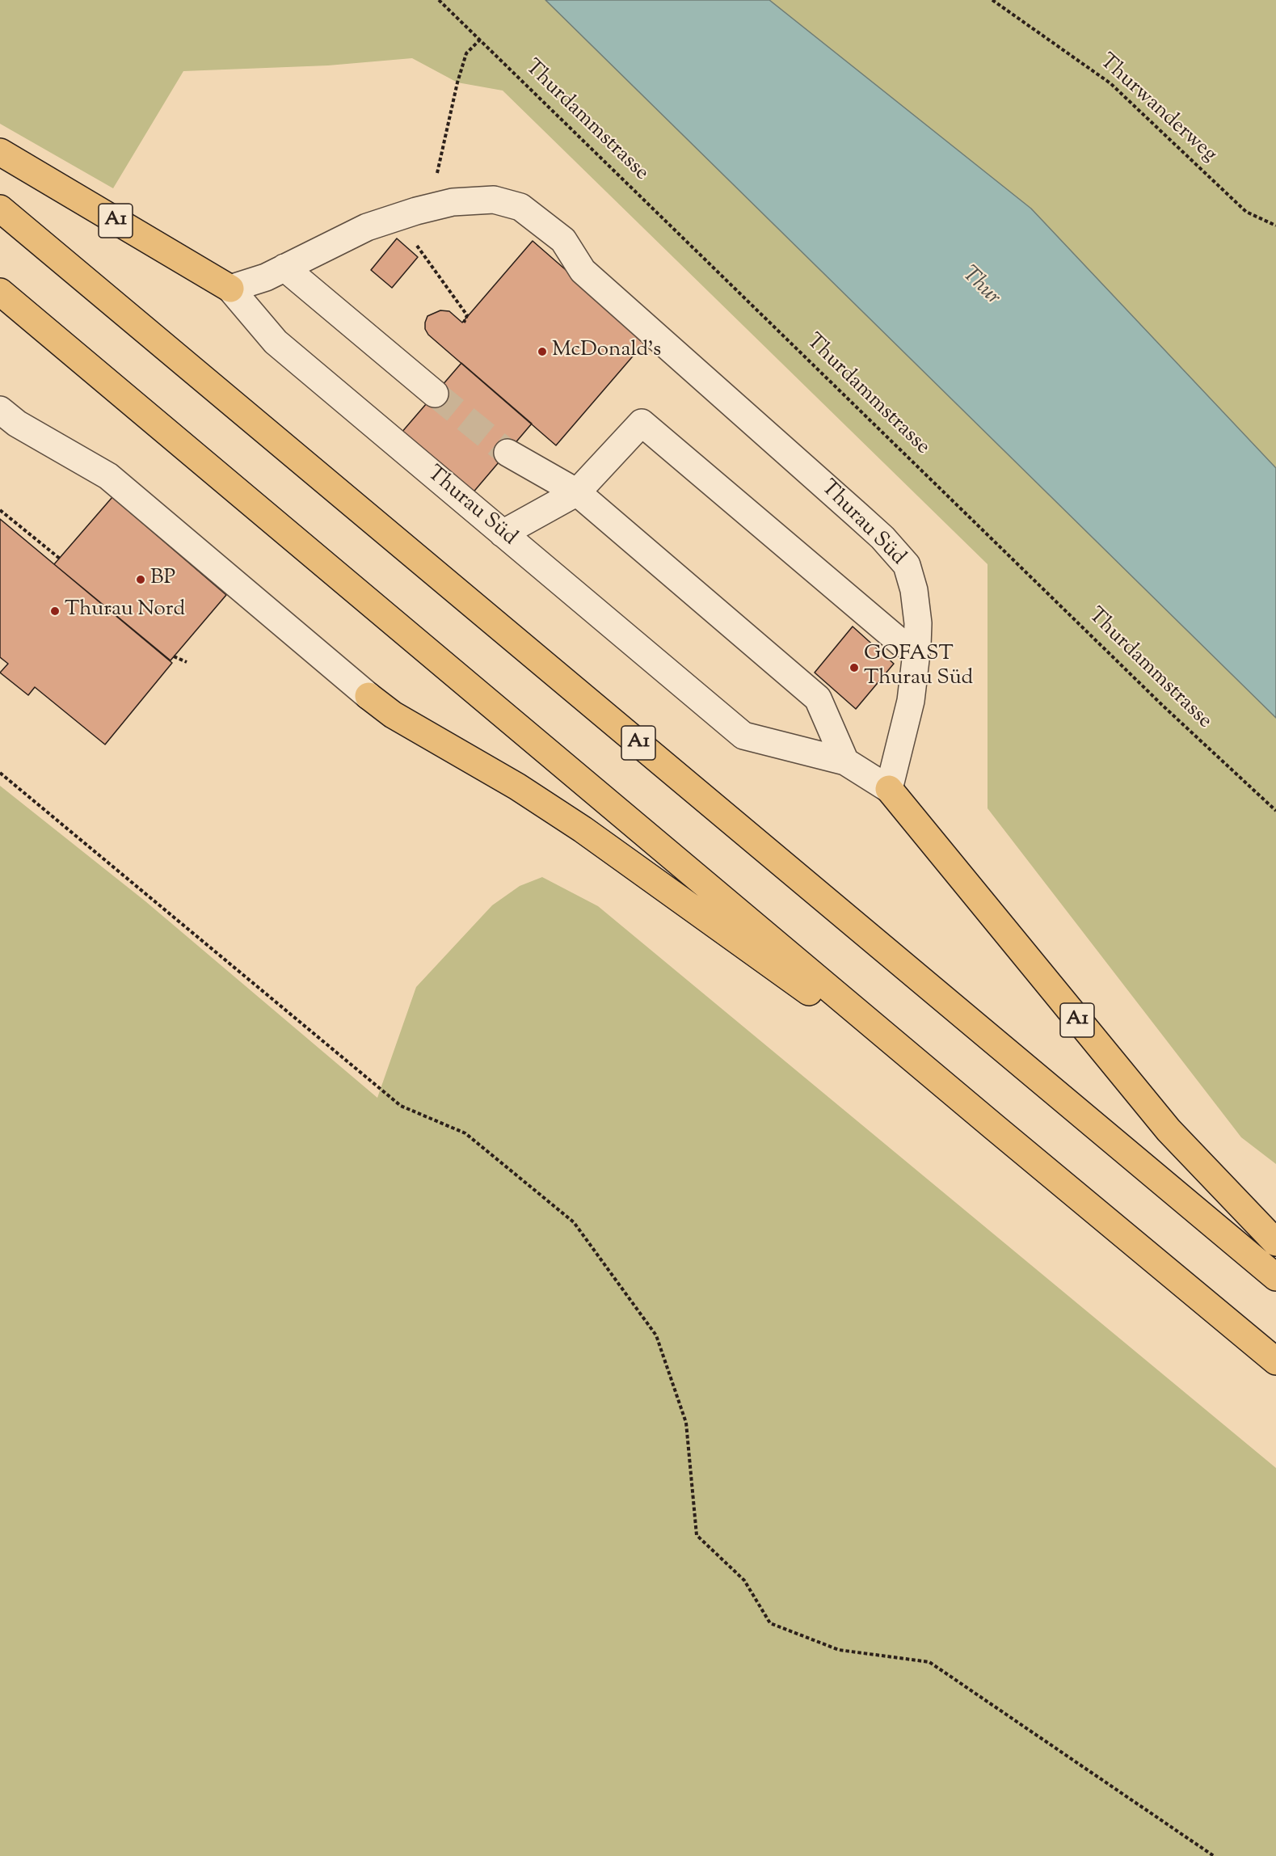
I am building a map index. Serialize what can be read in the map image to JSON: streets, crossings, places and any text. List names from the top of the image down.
{
  "streets": {
    "highway": ["A1"],
    "lane": ["Thurau Süd"],
    "path": ["Thurwanderweg", "Thurdammstrasse"]
  },
  "crossings": [
    ["A1", "Thurau Süd"]
  ],
  "water": ["Thur"],
  "places": [
    "McDonald's",
    "BP",
    "Thurau Nord",
    "GOFAST Thurau Süd"
  ]
}
